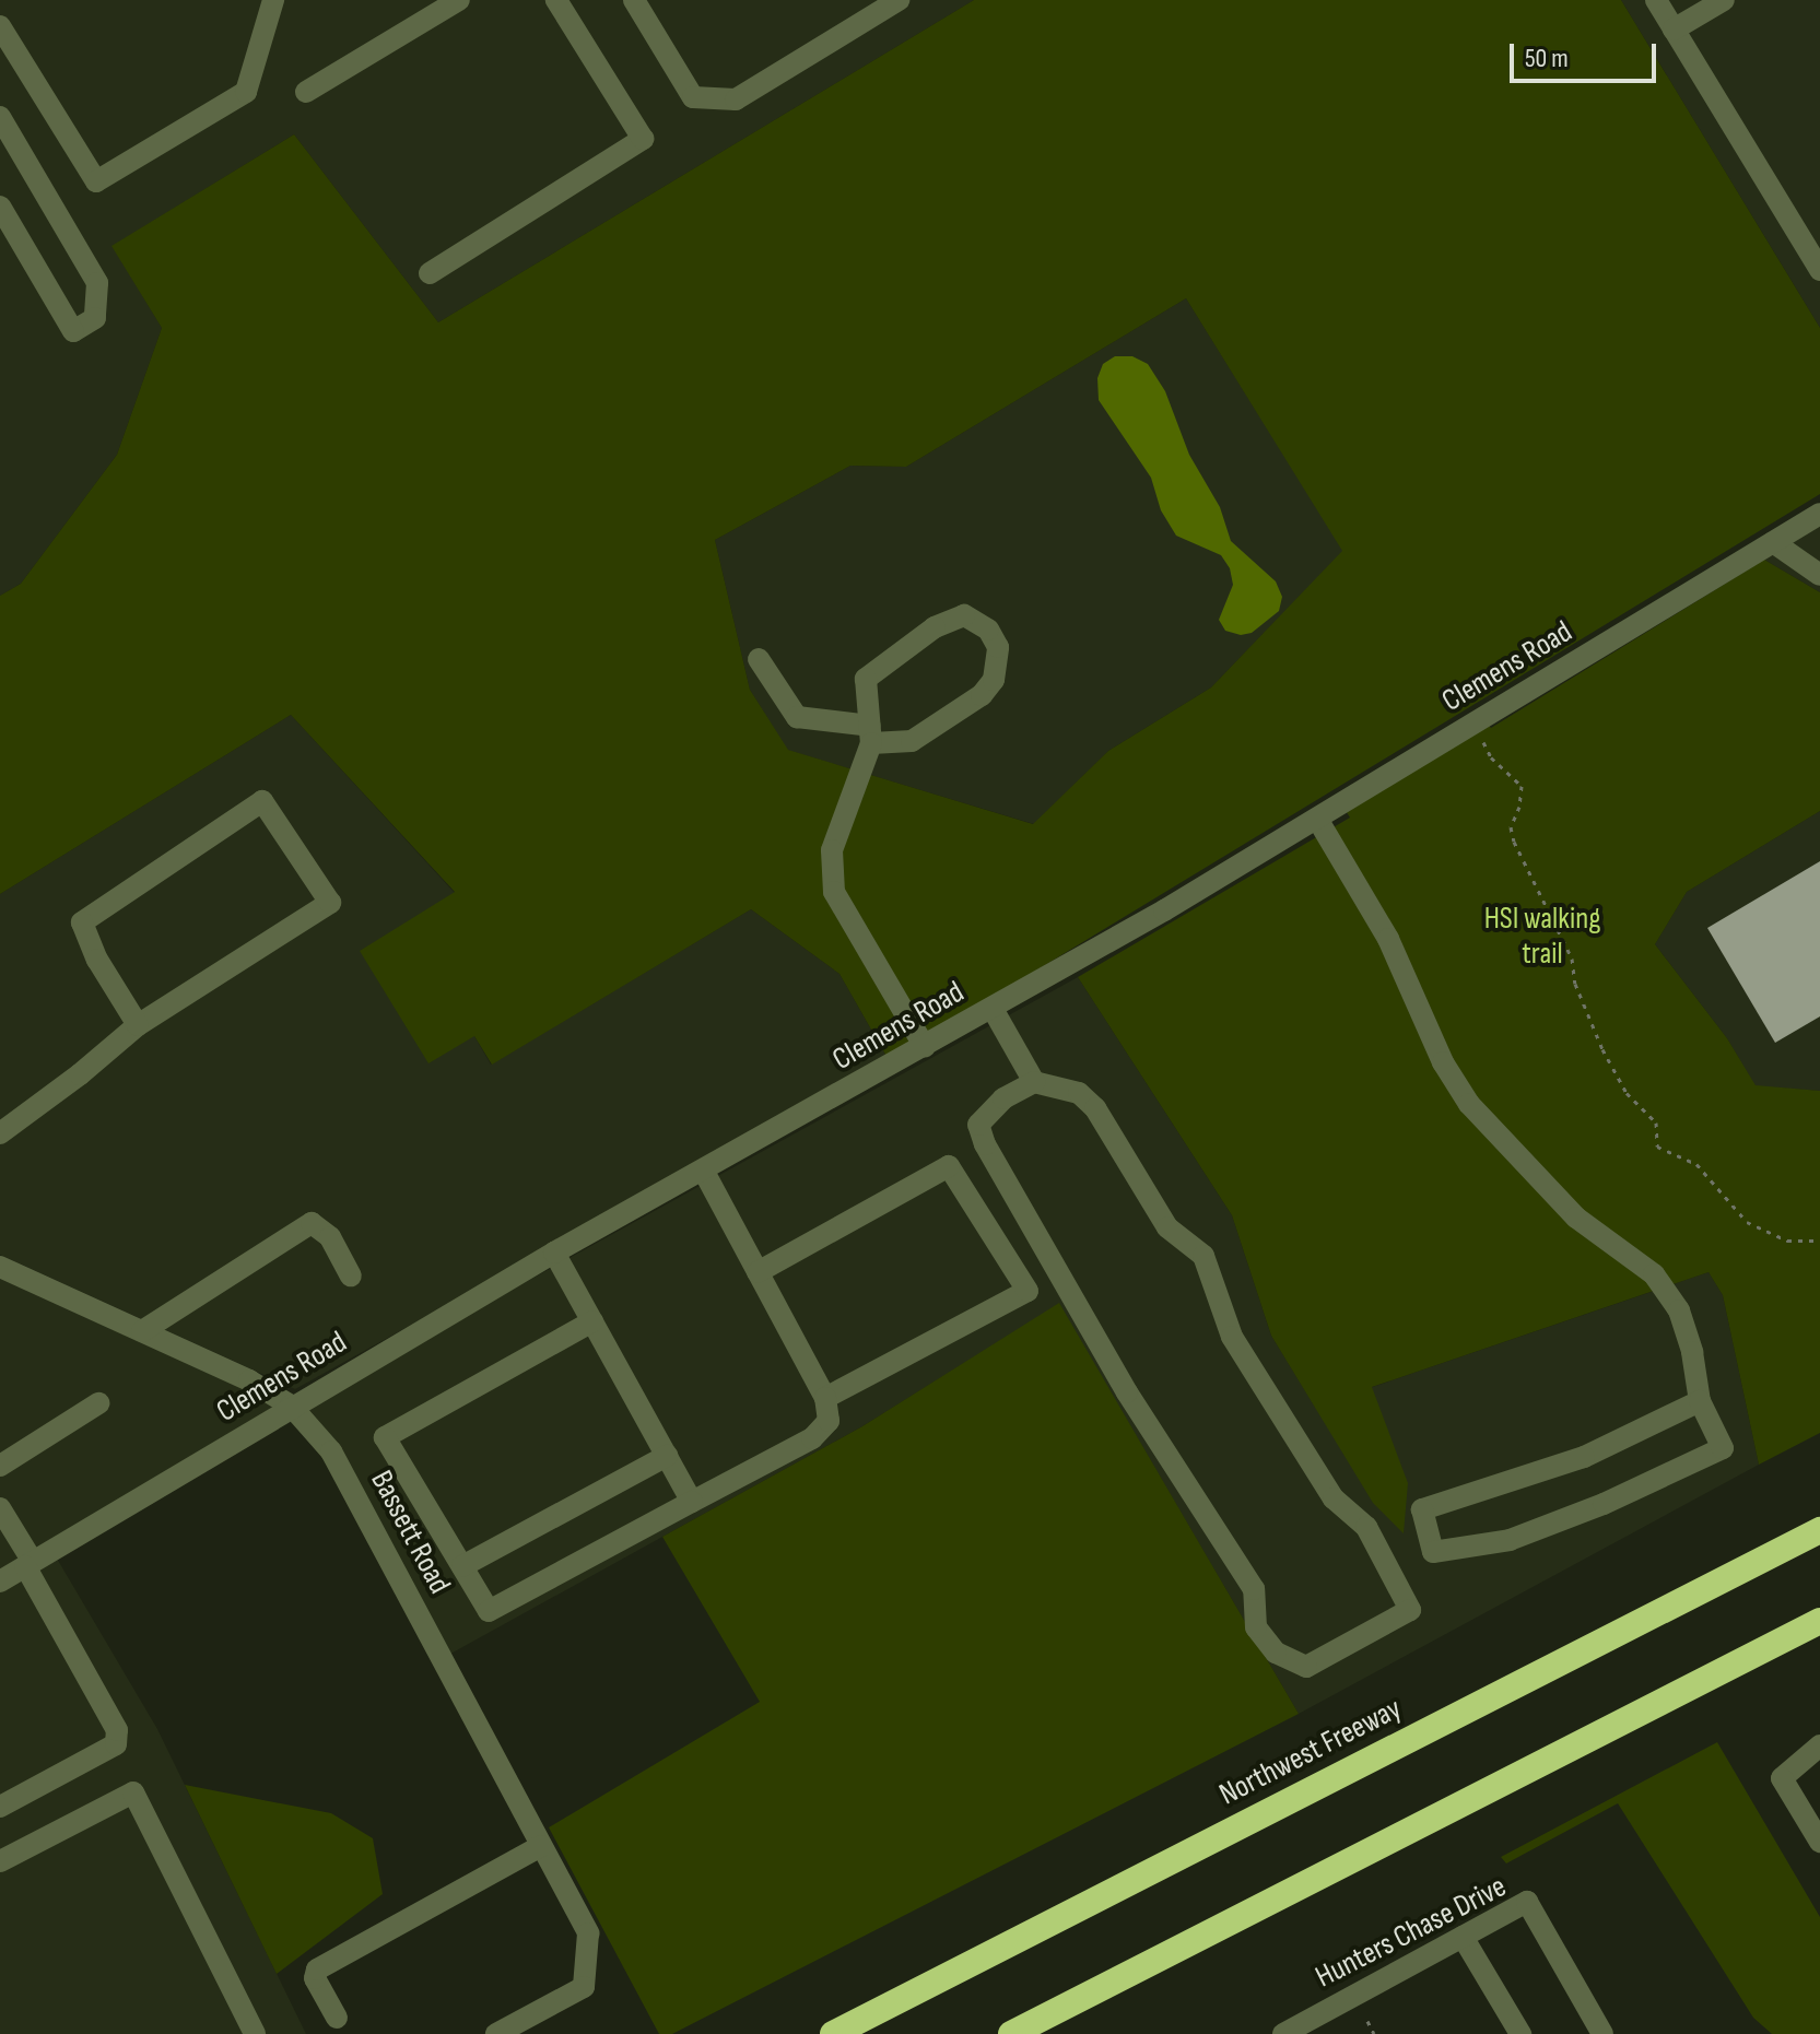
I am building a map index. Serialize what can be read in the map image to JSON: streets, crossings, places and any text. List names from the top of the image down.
{
  "streets": {
    "highway": ["Northwest Freeway"],
    "street": ["Clemens Road", "Bassett Road", "Hunters Chase Drive"]
  },
  "crossings": [
    ["Clemens Road", "Bassett Road"]
  ],
  "parks": ["HSI walking trail"],
  "scale_bar": "50 m"
}
